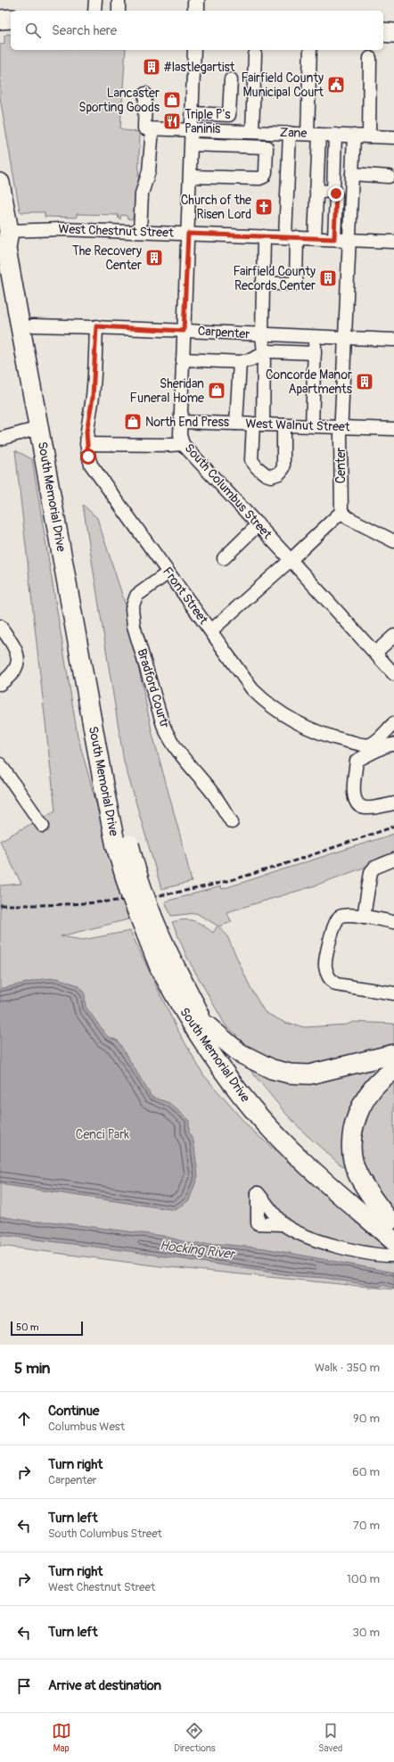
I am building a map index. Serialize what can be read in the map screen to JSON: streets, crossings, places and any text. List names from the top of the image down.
{
  "streets": {
    "highway": ["South Memorial Drive"],
    "street": [
      "Zane",
      "West Chestnut Street",
      "Carpenter",
      "West Walnut Street",
      "Center",
      "South Columbus Street",
      "Front Street",
      "Bradford Courtr"
    ]
  },
  "crossings": [
    ["Zane", "Center"],
    ["Zane", "South Columbus Street"],
    ["West Chestnut Street", "Center"],
    ["West Chestnut Street", "South Columbus Street"],
    ["West Chestnut Street", "South Memorial Drive"],
    ["Carpenter", "Center"],
    ["Carpenter", "South Columbus Street"],
    ["Carpenter", "South Memorial Drive"],
    ["Carpenter", "Front Street"],
    ["West Walnut Street", "Center"],
    ["West Walnut Street", "South Columbus Street"],
    ["Front Street", "Bradford Courtr"]
  ],
  "water": ["Hocking River"],
  "parks": ["Cenci Park"],
  "places": {
    "building": [
      "#lastlegartist",
      "The Recovery Center",
      "Fairfield County Records Center",
      "Concorde Manor Apartments"
    ],
    "public building": ["Fairfield County Municipal Court"],
    "shop": ["Lancaster Sporting Goods", "Sheridan Funeral Home", "North End Press"],
    "restaurant": ["Triple P's Paninis"],
    "church": ["Church of the Risen Lord"]
  },
  "scale_bar": "50 m",
  "page": {
    "search": "Search here",
    "scale": "50 m",
    "heading": ["5 min", "Walk · 350 m"],
    "list": [
      ["Continue", "Columbus West", "90 m"],
      ["Turn right", "Carpenter", "60 m"],
      ["Turn left", "South Columbus Street", "70 m"],
      ["Turn right", "West Chestnut Street", "100 m"],
      ["Turn left", "30 m"],
      "Arrive at destination"
    ],
    "nav": ["Map", "Directions", "Saved"]
  }
}
